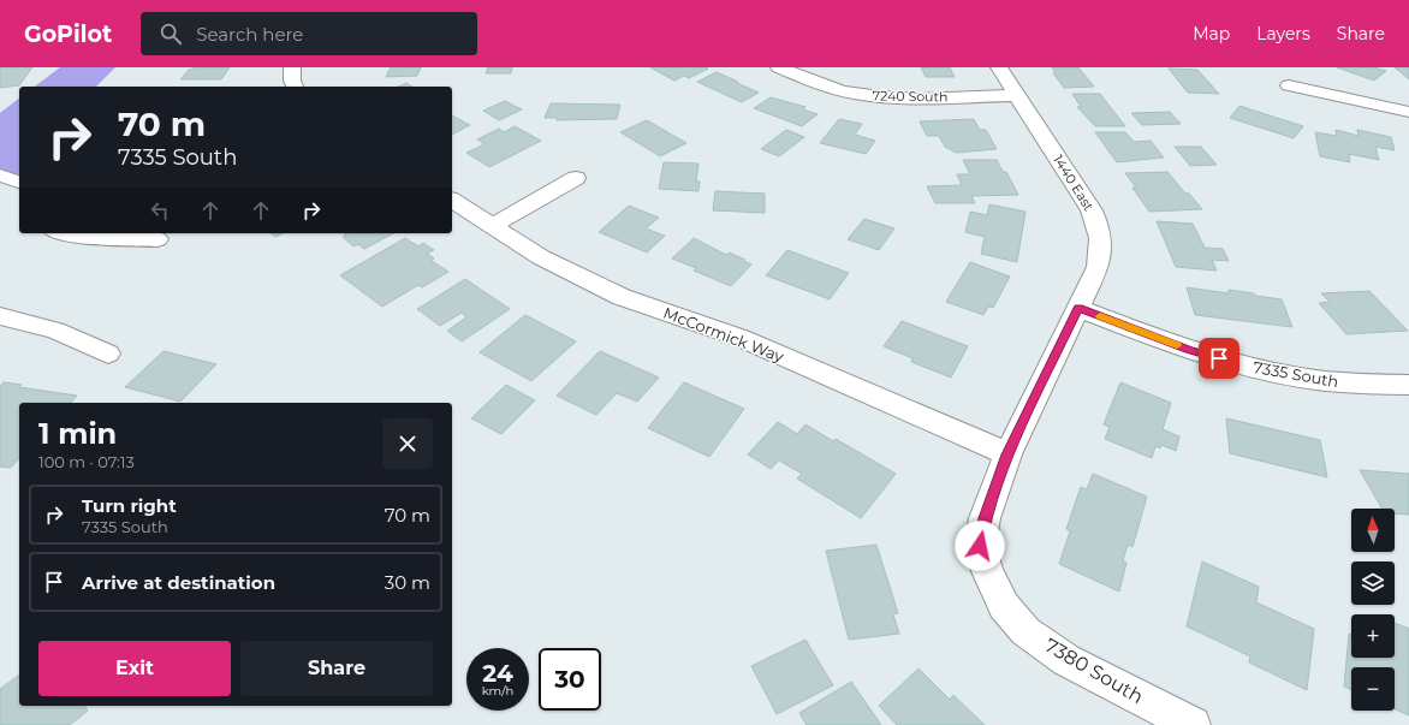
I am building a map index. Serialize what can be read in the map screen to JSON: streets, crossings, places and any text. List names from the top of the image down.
{
  "streets": {
    "street": [
      "7240 South",
      "1440 East",
      "McCormick Way",
      "7335 South",
      "7380 South"
    ]
  },
  "crossings": [
    ["7240 South", "1440 East"],
    ["1440 East", "McCormick Way"],
    ["1440 East", "7335 South"],
    ["1440 East", "7380 South"],
    ["McCormick Way", "7380 South"]
  ],
  "north": "top",
  "page": {
    "header": "GoPilot",
    "search": "Search here",
    "nav": ["Map", "Layers", "Share"],
    "turn": ["70 m", "7335 South"],
    "heading": ["1 min", "100 m · 07:13"],
    "list": [
      {
        "name": "Turn right",
        "note": "7335 South",
        "value": "70 m"
      },
      {
        "name": "Arrive at destination",
        "value": "30 m"
      }
    ],
    "map_buttons": ["+", "−"],
    "buttons": ["Exit", "Share"],
    "speed": "24 km/h",
    "limit": "30"
  }
}
